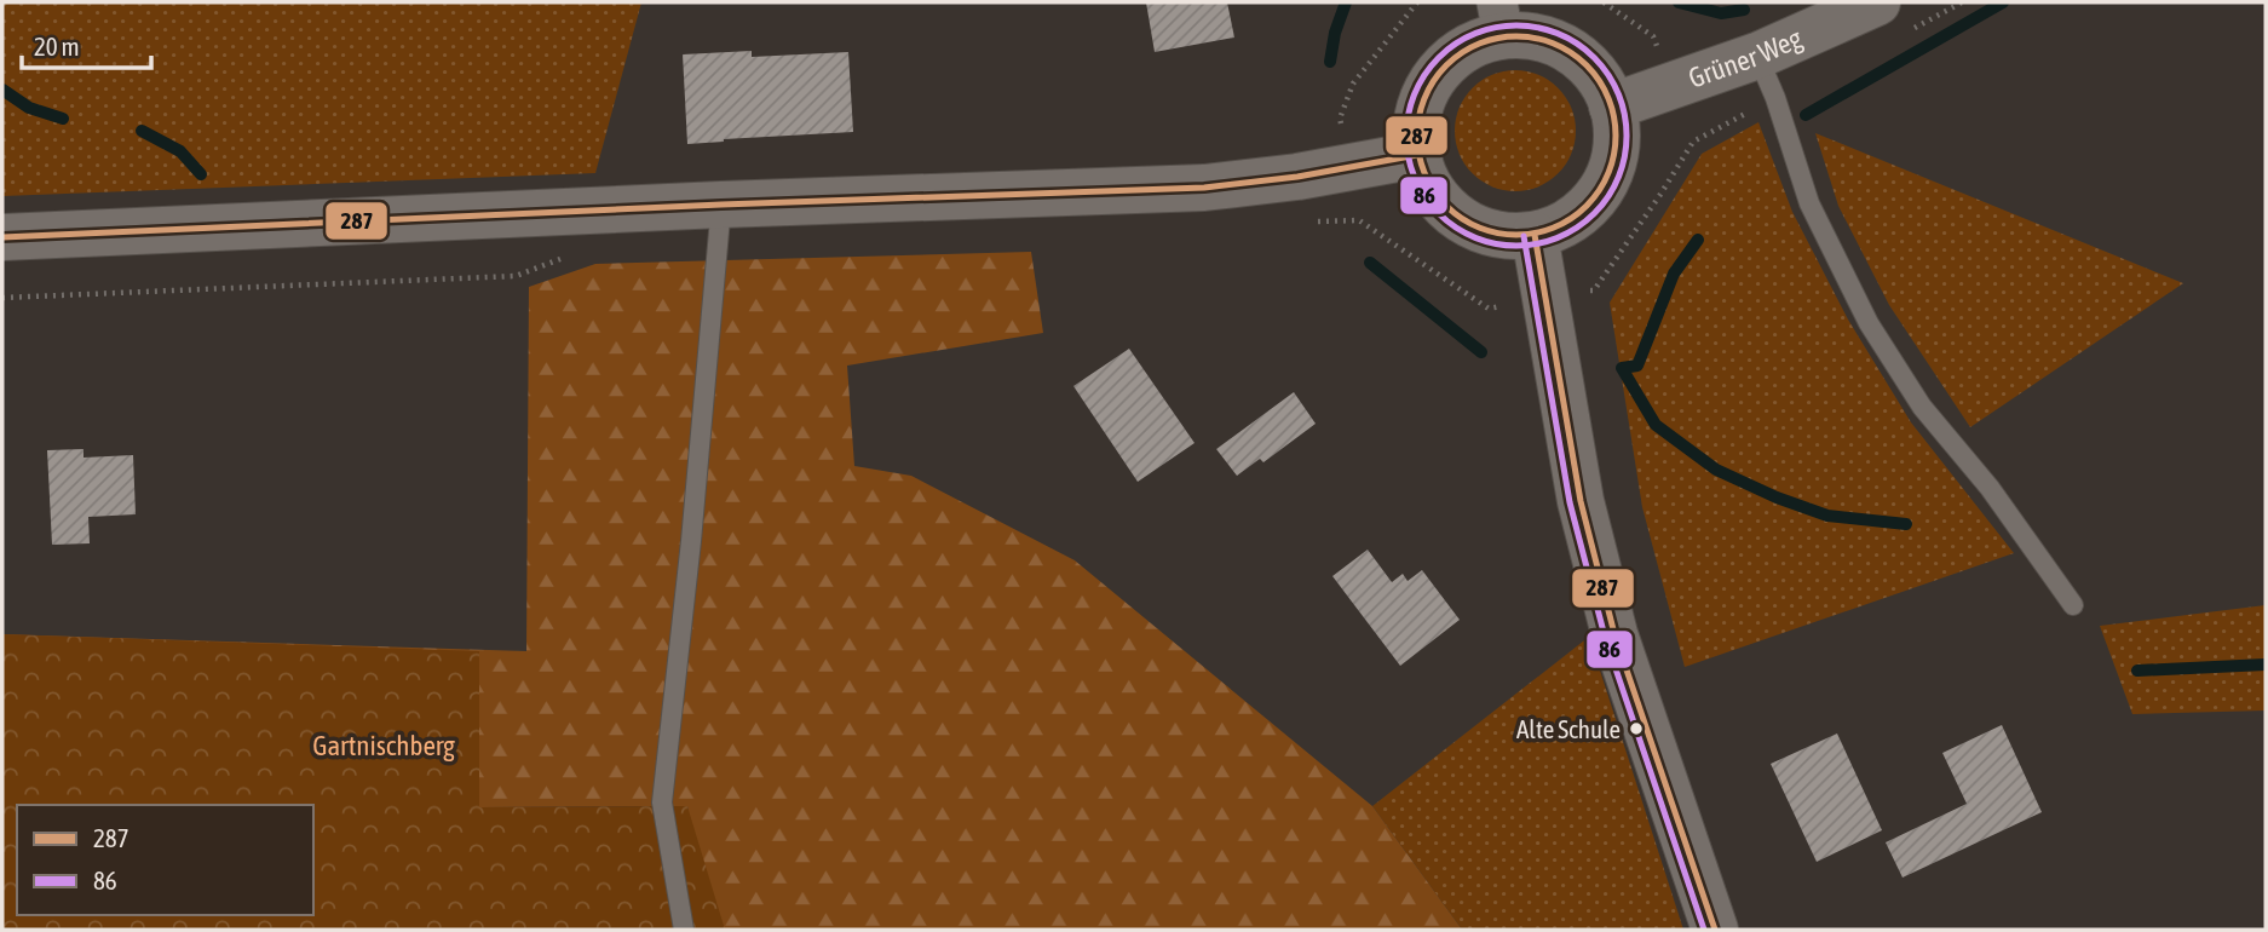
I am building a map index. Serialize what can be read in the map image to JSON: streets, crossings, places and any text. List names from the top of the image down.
{
  "streets": {
    "street": ["Grüner Weg"]
  },
  "parks": ["Gartnischberg"],
  "places": ["Alte Schule"],
  "lines": ["transit line 86", "transit line 287"],
  "legend": ["287", "86"],
  "scale_bar": "20 m"
}
